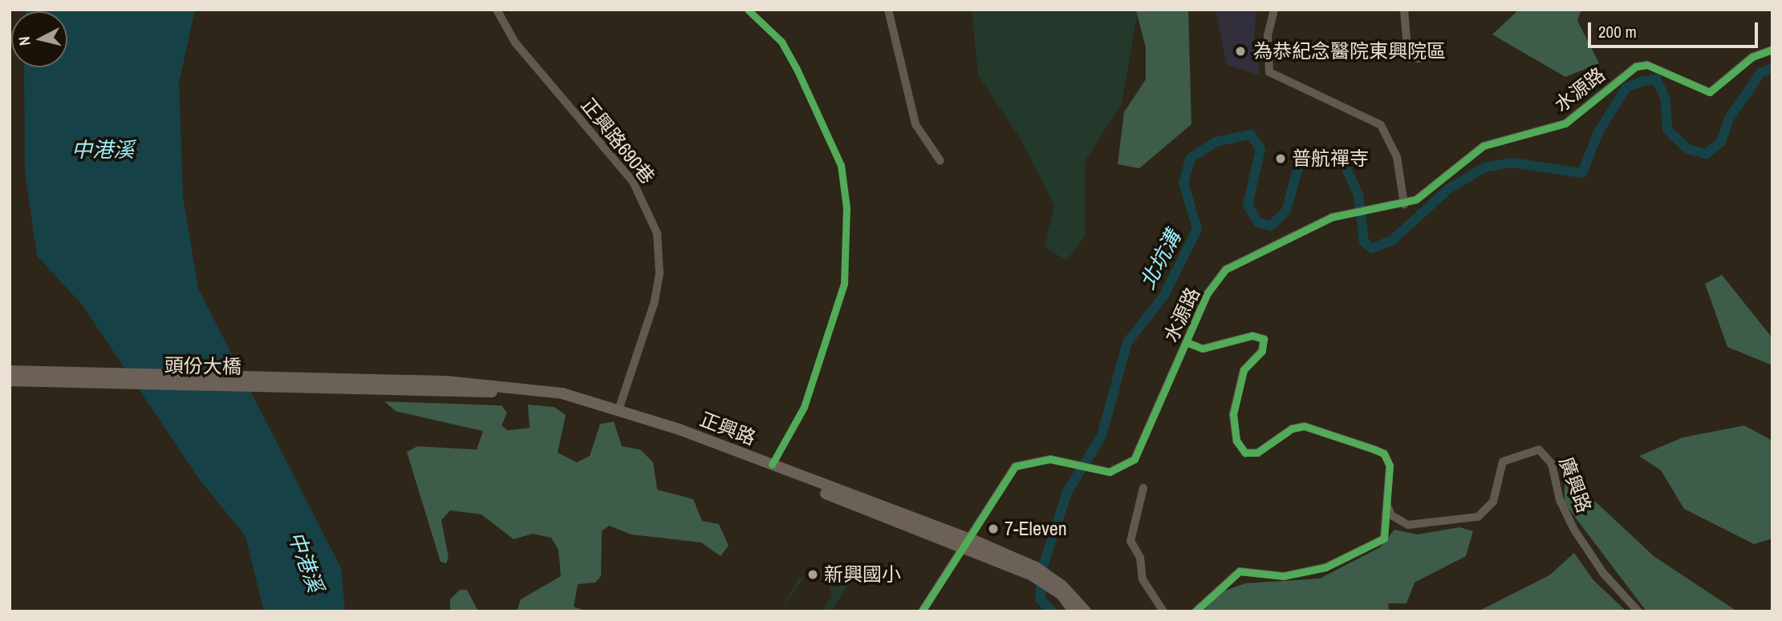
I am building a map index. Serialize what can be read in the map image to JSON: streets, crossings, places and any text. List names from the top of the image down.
{
  "streets": {
    "main road": ["頭份大橋", "正興路"],
    "street": ["水源路", "正興路690巷", "廣興路"]
  },
  "crossings": [
    ["水源路", "正興路"],
    ["正興路690巷", "正興路"],
    ["頭份大橋", "正興路"]
  ],
  "water": ["中港溪", "北坑溝"],
  "places": [
    "為恭紀念醫院東興院區",
    "普航禪寺",
    "7-Eleven",
    "新興國小"
  ],
  "scale_bar": "200 m",
  "north": "left"
}
